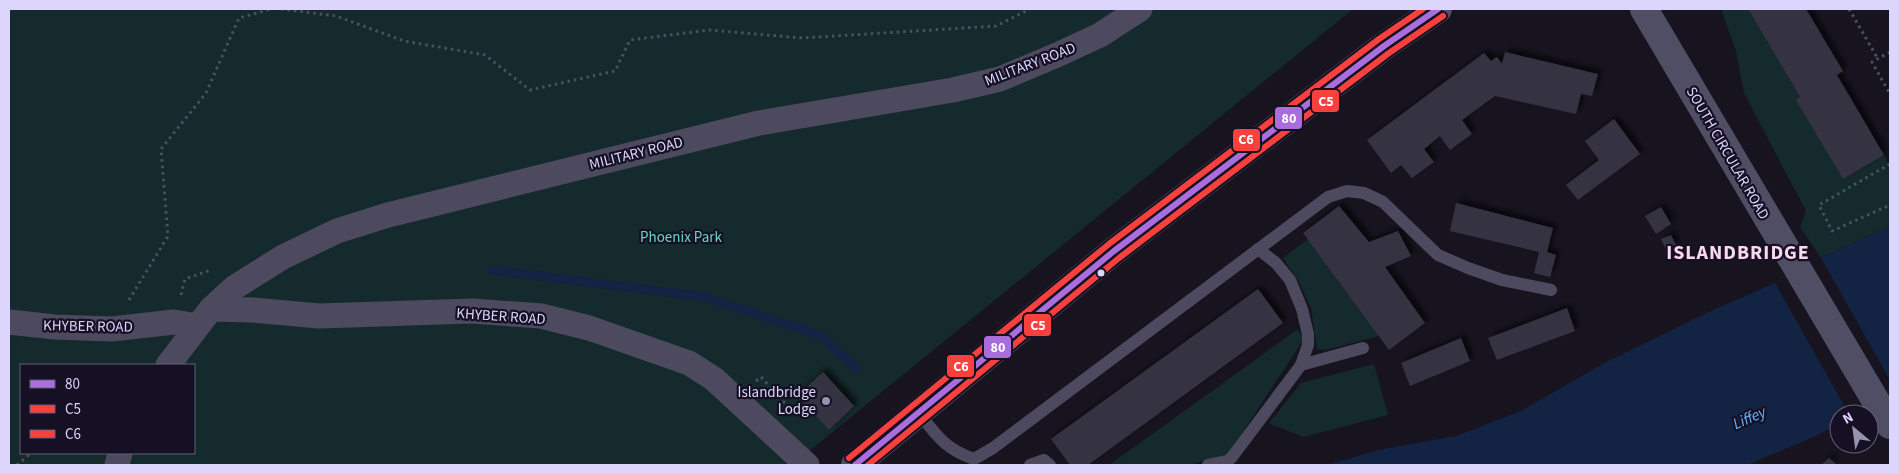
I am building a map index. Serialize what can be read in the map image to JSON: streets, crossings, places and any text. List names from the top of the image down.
{
  "streets": {
    "main road": ["SOUTH CIRCULAR ROAD"],
    "street": ["MILITARY ROAD", "KHYBER ROAD"]
  },
  "crossings": [
    ["MILITARY ROAD", "KHYBER ROAD"]
  ],
  "districts": ["ISLANDBRIDGE"],
  "water": ["Liffey"],
  "parks": ["Phoenix Park"],
  "places": ["Islandbridge Lodge"],
  "lines": ["transit line 80", "transit line C6", "transit line C5"],
  "legend": ["80", "C5", "C6"],
  "north": "top left"
}
